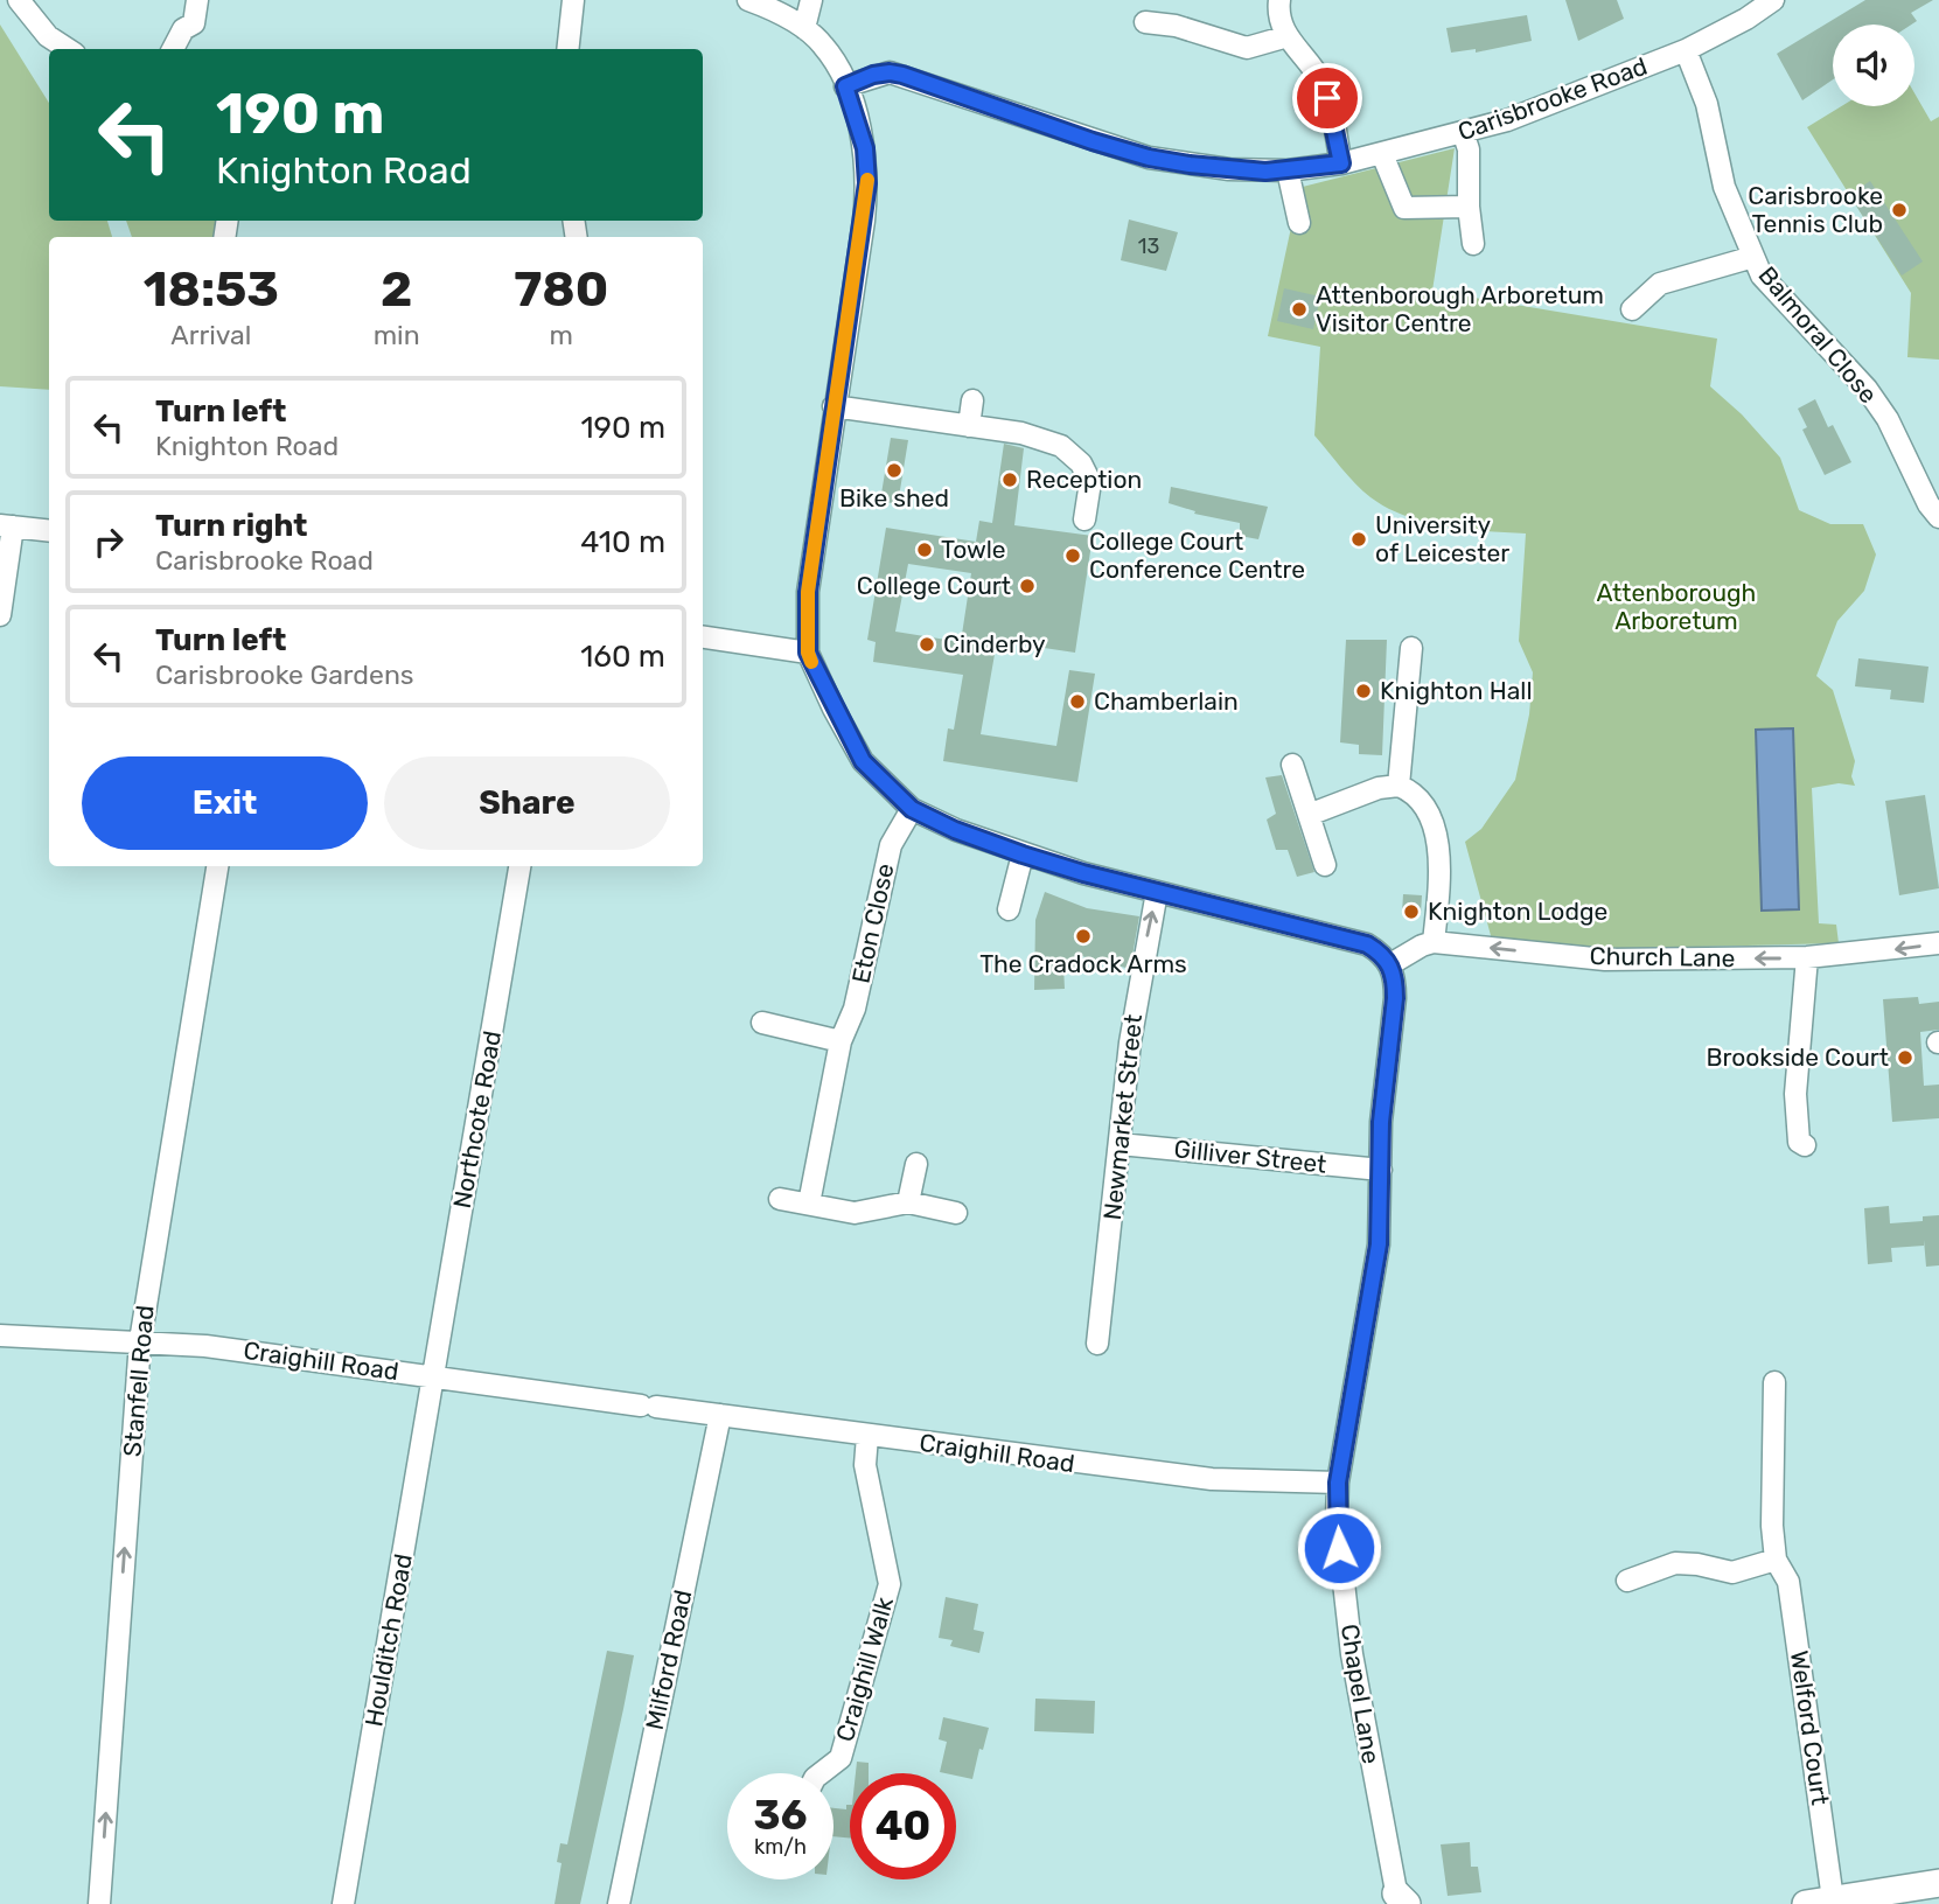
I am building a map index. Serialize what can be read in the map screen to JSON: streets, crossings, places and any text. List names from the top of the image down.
{
  "streets": {
    "street": [
      "Carisbrooke Road",
      "Balmoral Close",
      "Eton Close",
      "Church Lane",
      "Newmarket Street",
      "Northcote Road",
      "Gilliver Street",
      "Craighill Road",
      "Stanfell Road",
      "Houlditch Road",
      "Milford Road",
      "Craighill Walk",
      "Chapel Lane",
      "Welford Court"
    ]
  },
  "crossings": [
    ["Carisbrooke Road", "Balmoral Close"],
    ["Newmarket Street", "Gilliver Street"],
    ["Northcote Road", "Craighill Road"],
    ["Northcote Road", "Houlditch Road"],
    ["Gilliver Street", "Chapel Lane"],
    ["Craighill Road", "Stanfell Road"],
    ["Craighill Road", "Houlditch Road"],
    ["Craighill Road", "Milford Road"],
    ["Craighill Road", "Craighill Walk"],
    ["Craighill Road", "Chapel Lane"]
  ],
  "one_way": ["Church Lane", "Newmarket Street", "Stanfell Road"],
  "parks": ["Attenborough Arboretum"],
  "places": [
    "Carisbrooke Tennis Club",
    "Attenborough Arboretum Visitor Centre",
    "Bike shed",
    "Reception",
    "University of Leicester",
    "Towle",
    "College Court Conference Centre",
    "College Court",
    "Cinderby",
    "Knighton Hall",
    "Chamberlain",
    "Knighton Lodge",
    "The Cradock Arms",
    "Brookside Court"
  ],
  "house_numbers": ["13"],
  "page": {
    "turn": ["190 m", "Knighton Road"],
    "eta": [
      "18:53",
      "Arrival",
      "2",
      "min",
      "780",
      "m"
    ],
    "list": [
      {
        "name": "Turn left",
        "note": "Knighton Road",
        "value": "190 m"
      },
      {
        "name": "Turn right",
        "note": "Carisbrooke Road",
        "value": "410 m"
      },
      {
        "name": "Turn left",
        "note": "Carisbrooke Gardens",
        "value": "160 m"
      }
    ],
    "buttons": ["Exit", "Share"],
    "speed": "36 km/h",
    "limit": "40"
  }
}
